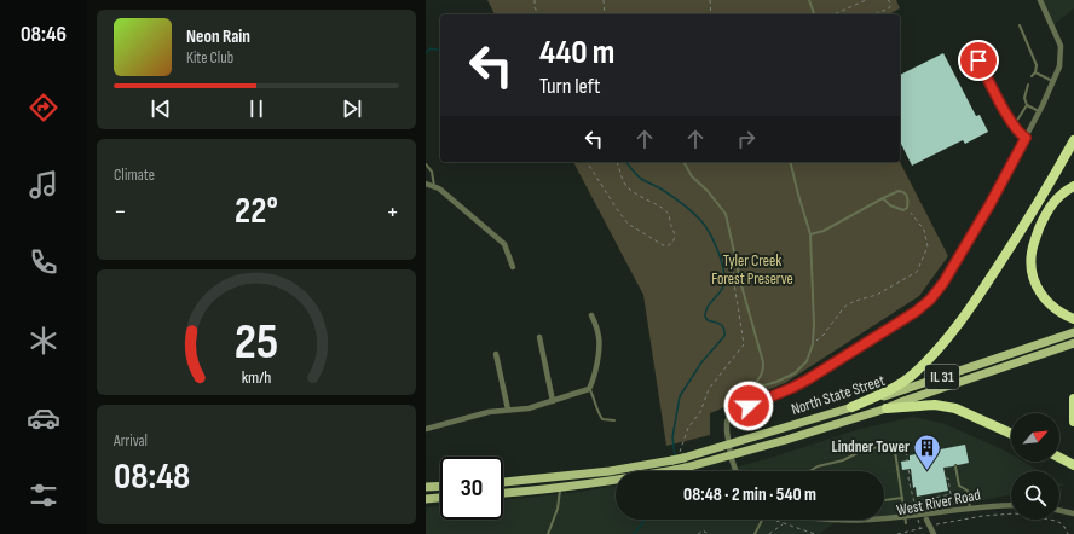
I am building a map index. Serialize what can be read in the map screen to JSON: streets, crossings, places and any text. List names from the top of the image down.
{
  "streets": {
    "main road": ["IL 31", "North State Street"],
    "street": ["West River Road"]
  },
  "parks": ["Tyler Creek Forest Preserve"],
  "places": {
    "building": ["Lindner Tower"]
  },
  "north": "top right",
  "page": {
    "tabs": "08:46",
    "turn": ["440 m", "Turn left"],
    "song": ["Neon Rain", "Kite Club"],
    "tile": [
      "Climate",
      ["Arrival", "08:48"]
    ],
    "heat": ["−", "22°", "+"],
    "limit": "30",
    "trip": "08:48 · 2 min · 540 m",
    "gauge": ["25", "km/h"]
  }
}
